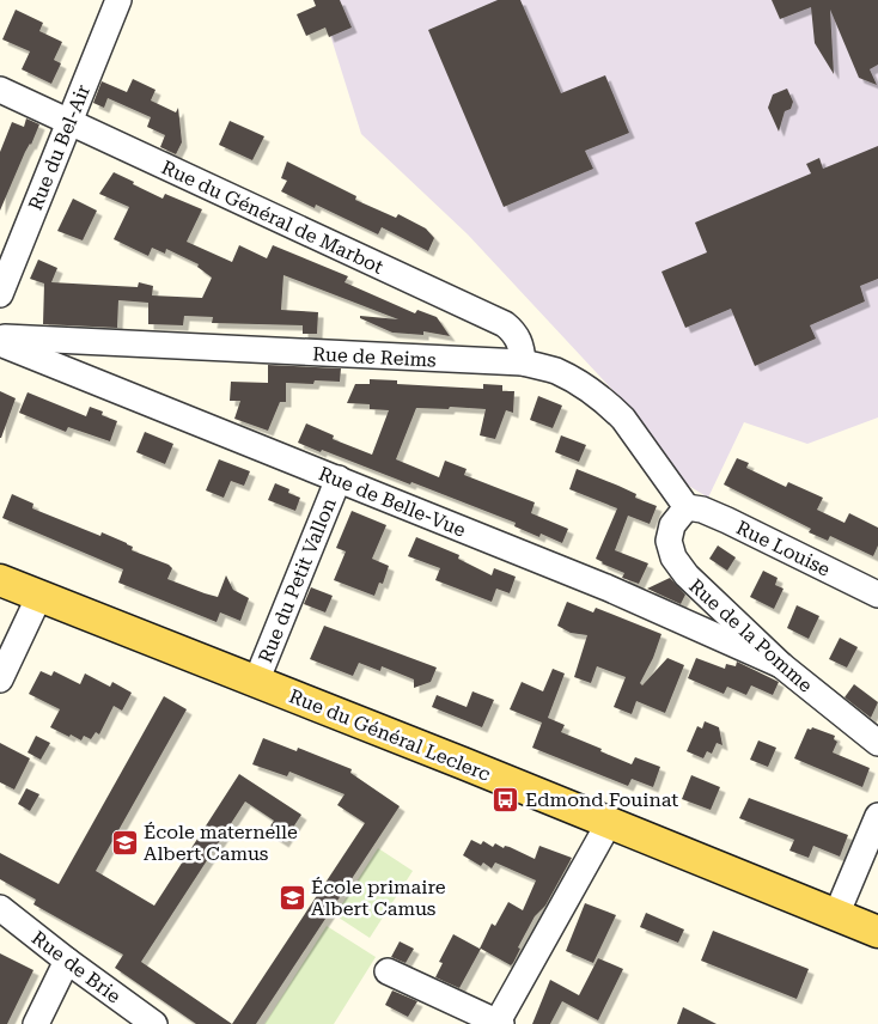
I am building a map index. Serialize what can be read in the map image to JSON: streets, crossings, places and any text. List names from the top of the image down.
{
  "streets": {
    "main road": ["Rue du Général Leclerc"],
    "street": [
      "Rue du Bel-Air",
      "Rue du Général de Marbot",
      "Rue de Reims",
      "Rue de Belle-Vue",
      "Rue Louise",
      "Rue du Petit Vallon",
      "Rue de la Pomme",
      "Rue de Brie"
    ]
  },
  "crossings": [
    ["Rue du Bel-Air", "Rue du Général de Marbot"],
    ["Rue du Général de Marbot", "Rue de Reims"],
    ["Rue de Reims", "Rue Louise"],
    ["Rue de Reims", "Rue de la Pomme"],
    ["Rue de Belle-Vue", "Rue du Petit Vallon"],
    ["Rue de Belle-Vue", "Rue de la Pomme"],
    ["Rue Louise", "Rue de la Pomme"],
    ["Rue du Petit Vallon", "Rue du Général Leclerc"]
  ],
  "places": {
    "bus stop": ["Edmond Fouinat"],
    "school or university": ["École maternelle Albert Camus", "École primaire Albert Camus"]
  }
}
